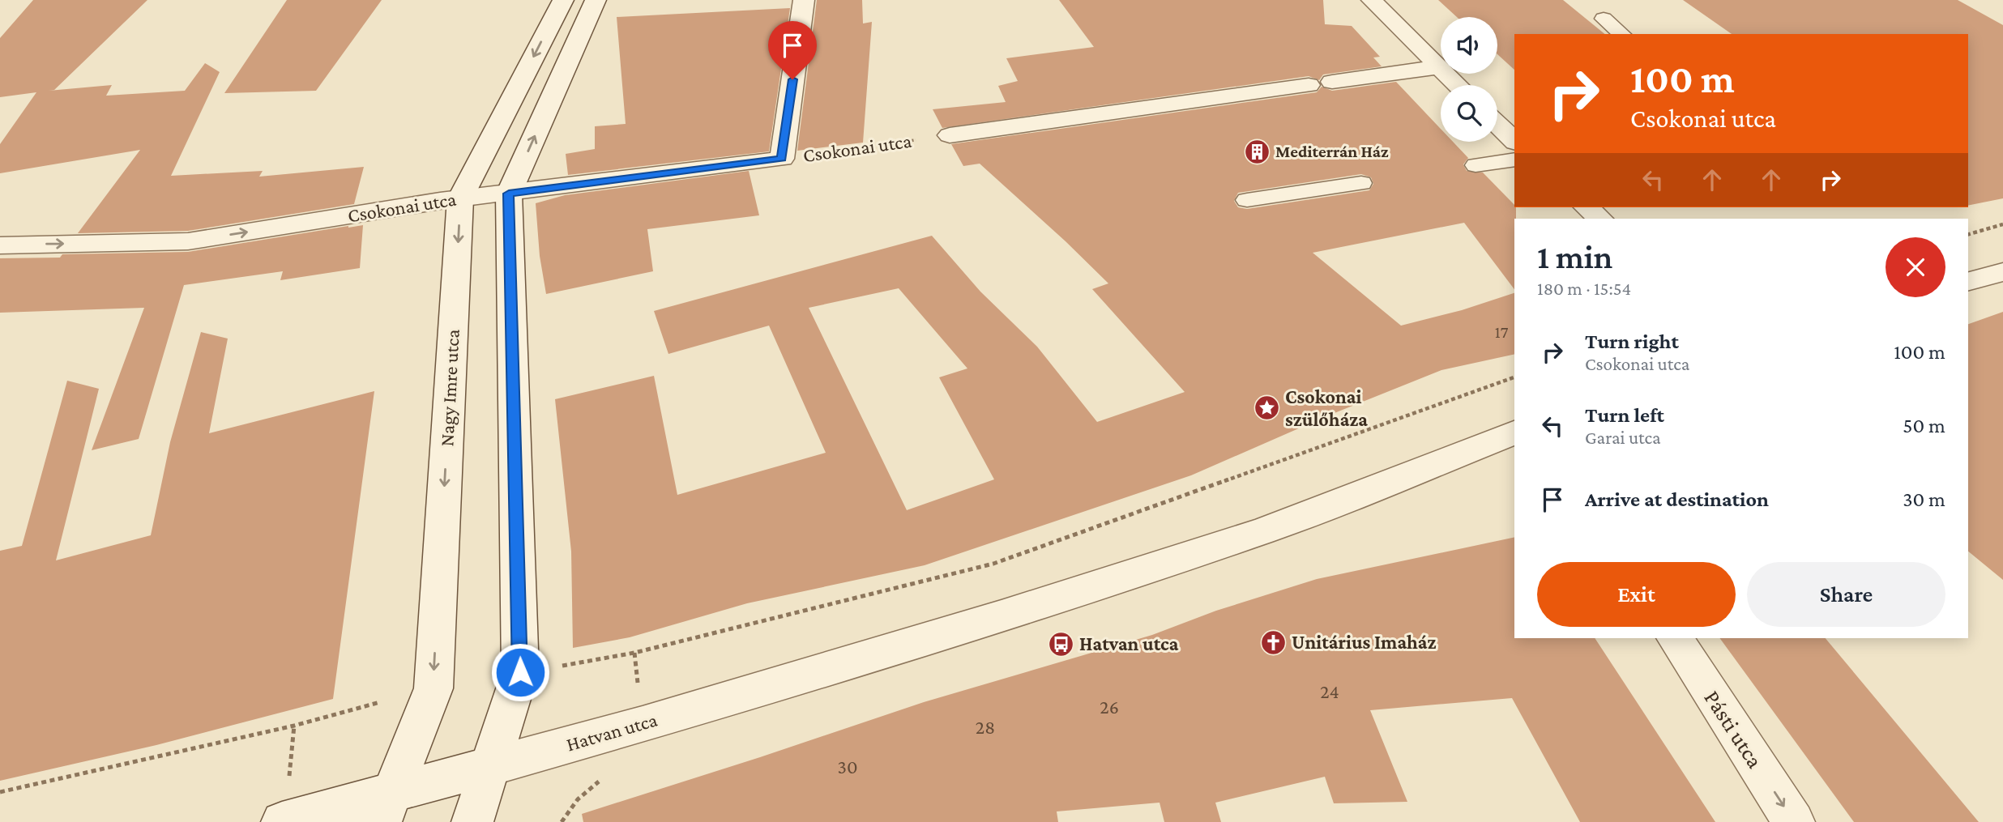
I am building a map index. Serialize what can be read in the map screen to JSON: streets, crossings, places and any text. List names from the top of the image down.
{
  "streets": {
    "street": [
      "Csokonai utca",
      "Nagy Imre utca",
      "Pásti utca",
      "Hatvan utca"
    ]
  },
  "crossings": [
    ["Csokonai utca", "Nagy Imre utca"],
    ["Nagy Imre utca", "Hatvan utca"]
  ],
  "one_way": ["Csokonai utca", "Pásti utca"],
  "places": {
    "building": ["Mediterrán Ház"],
    "place": ["Csokonai szülőháza"],
    "church": ["Unitárius Imaház"],
    "bus stop": ["Hatvan utca"]
  },
  "house_numbers": [
    "17",
    "24",
    "26",
    "28",
    "30"
  ],
  "page": {
    "turn": ["100 m", "Csokonai utca"],
    "heading": ["1 min", "180 m · 15:54"],
    "list": [
      {
        "name": "Turn right",
        "note": "Csokonai utca",
        "value": "100 m"
      },
      {
        "name": "Turn left",
        "note": "Garai utca",
        "value": "50 m"
      },
      {
        "name": "Arrive at destination",
        "value": "30 m"
      }
    ],
    "buttons": ["Exit", "Share"]
  }
}
